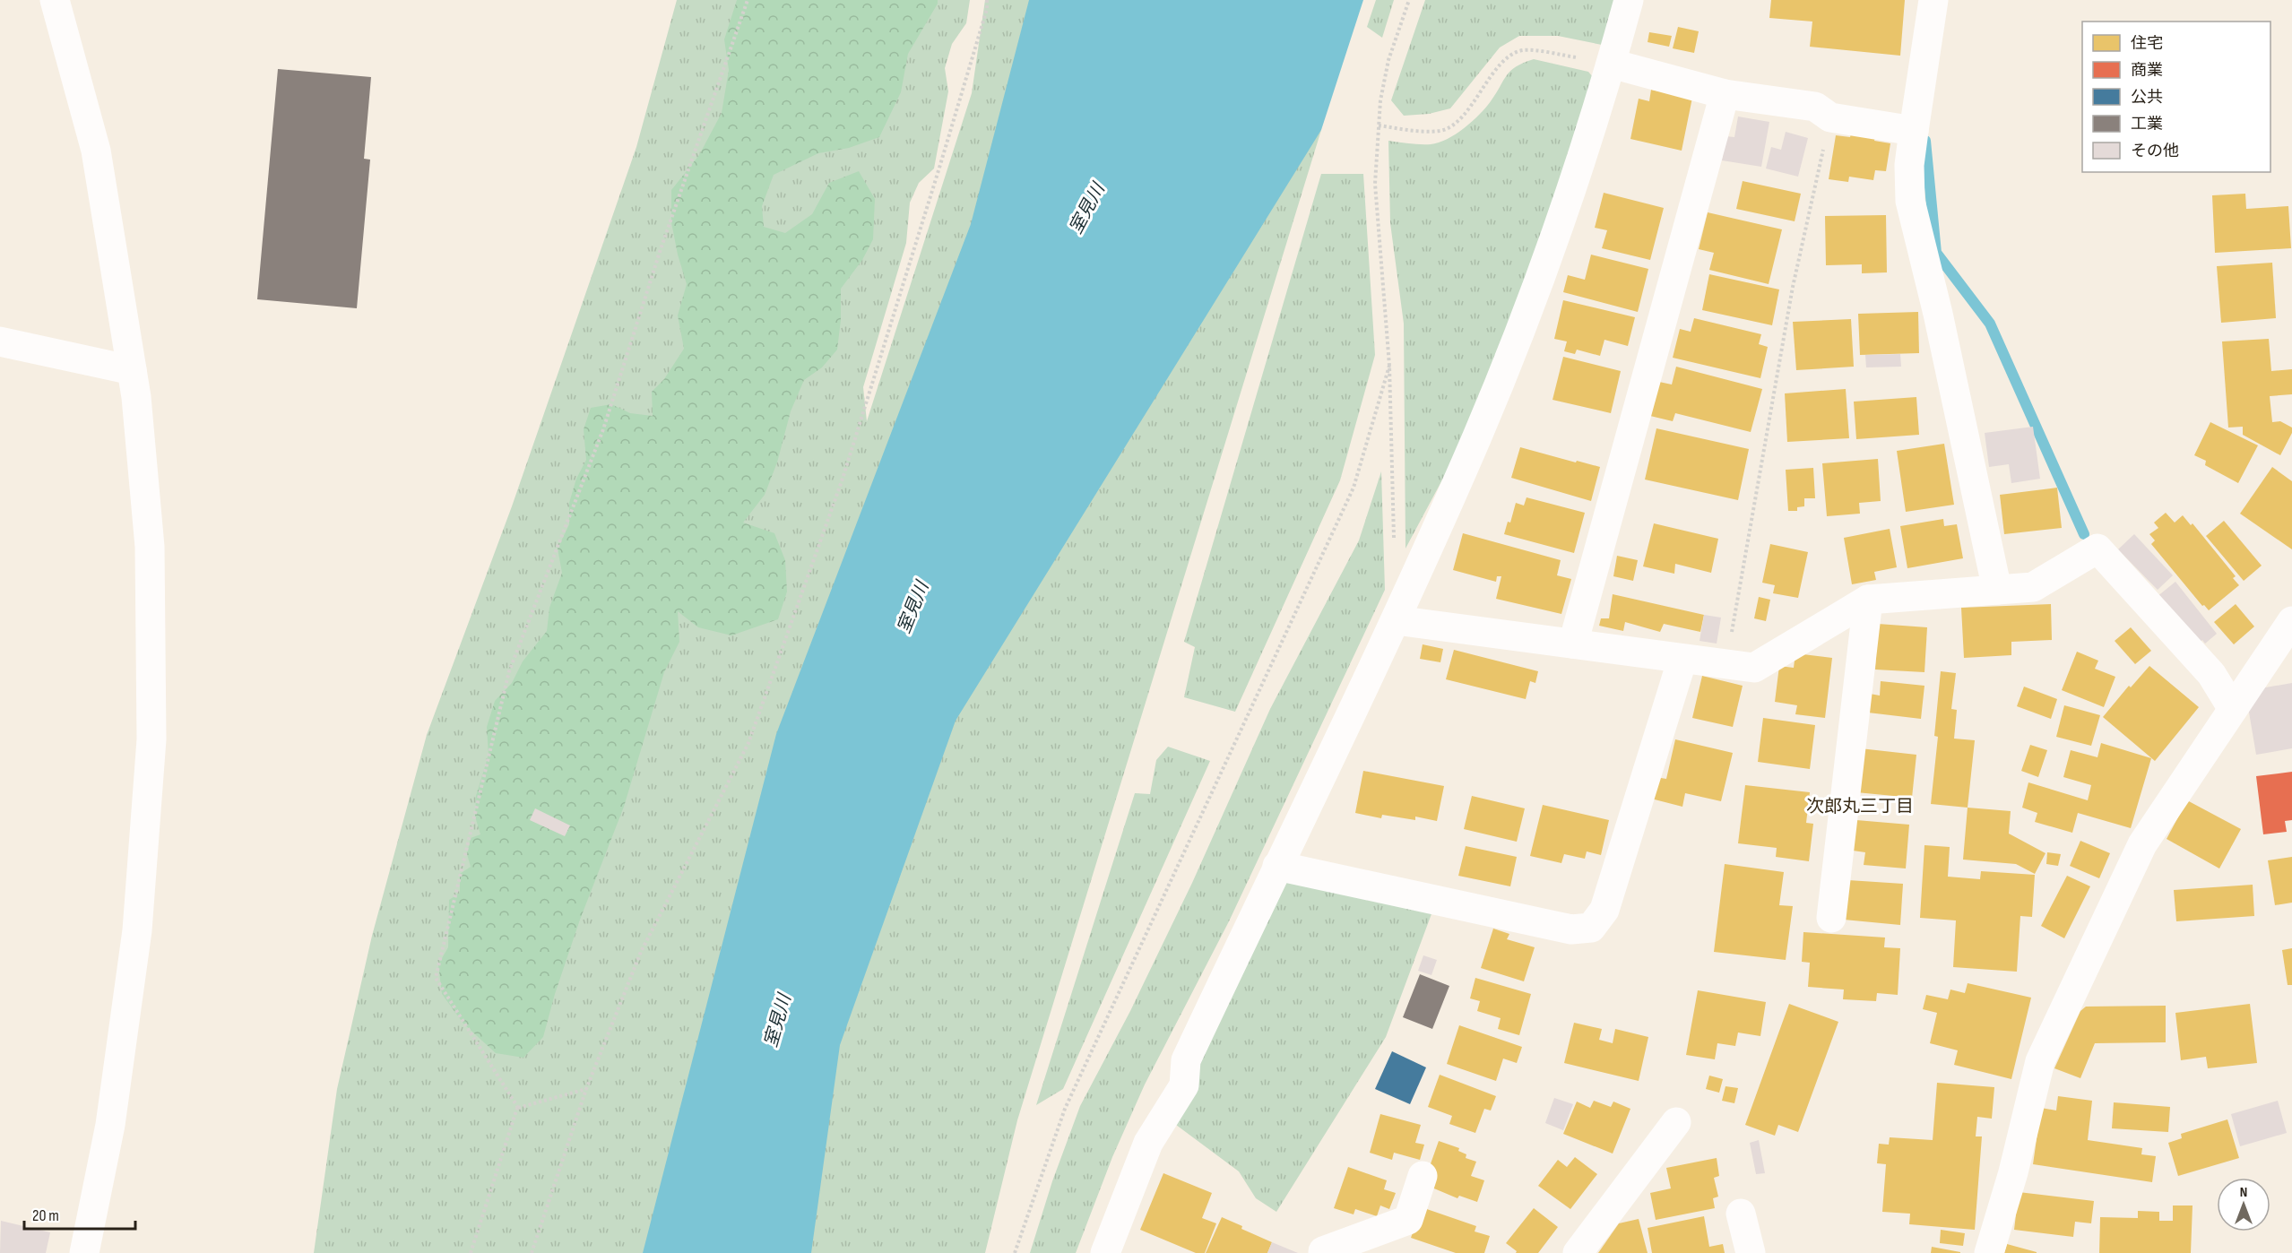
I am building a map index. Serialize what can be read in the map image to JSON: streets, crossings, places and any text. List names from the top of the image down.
{
  "districts": ["次郎丸三丁目"],
  "water": ["室見川"],
  "legend": [
    "住宅",
    "商業",
    "公共",
    "工業",
    "その他"
  ],
  "scale_bar": "20 m",
  "north": "top"
}
